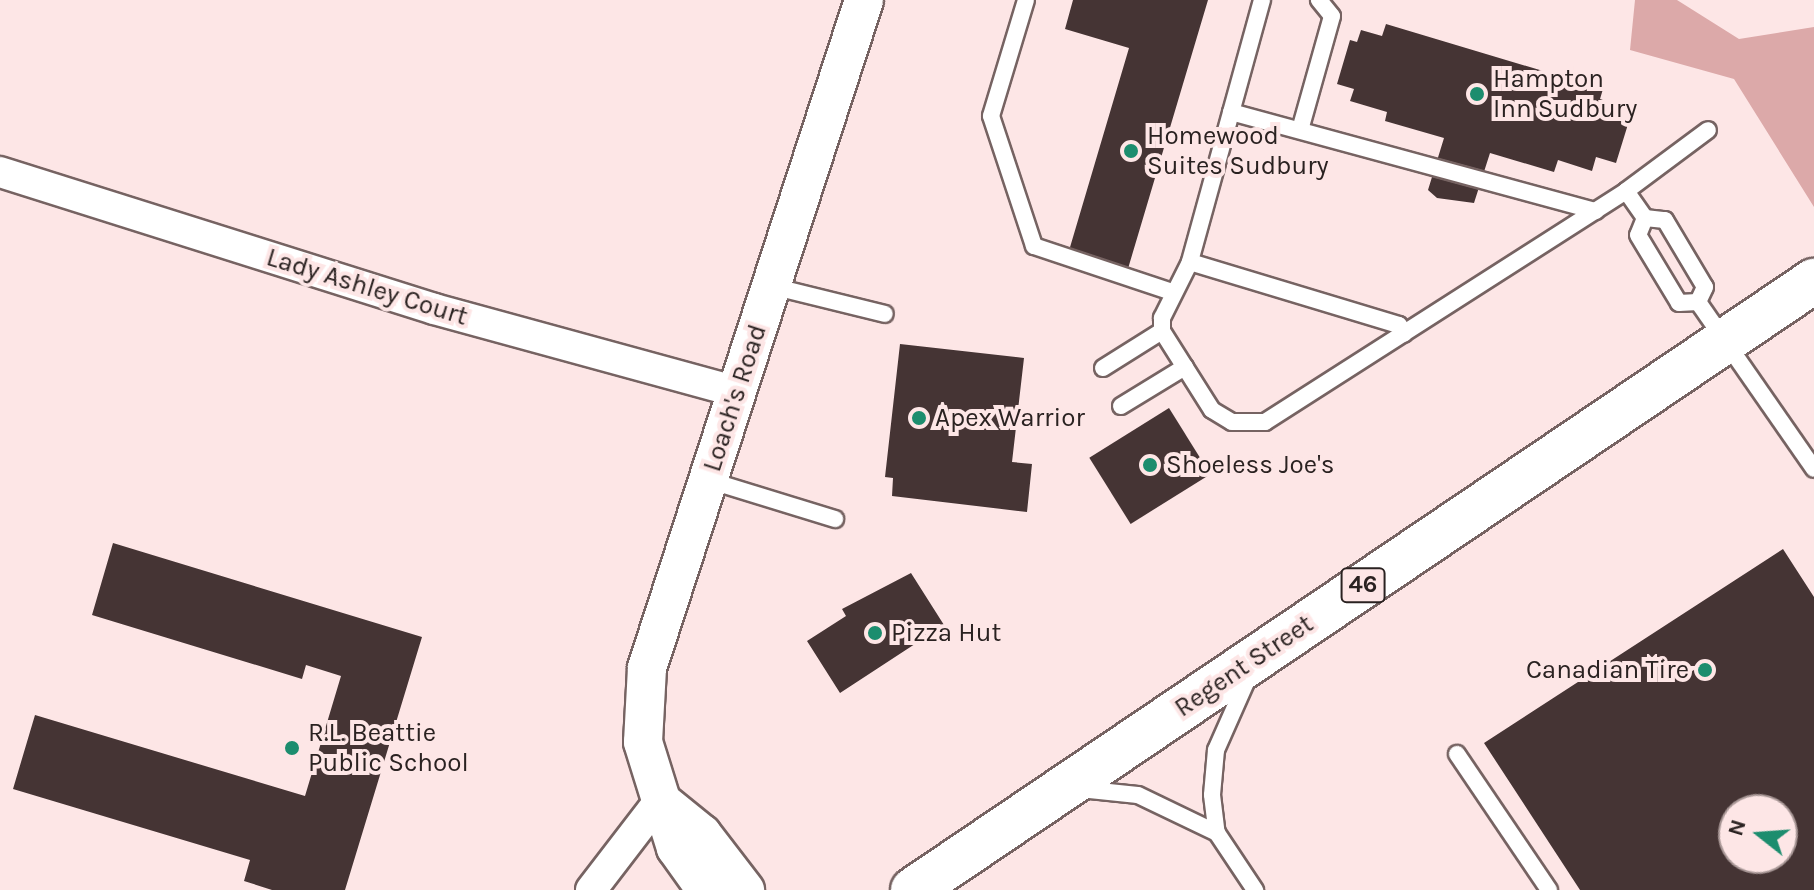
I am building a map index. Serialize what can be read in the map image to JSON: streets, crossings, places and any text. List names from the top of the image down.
{
  "streets": {
    "main road": ["46", "Regent Street"],
    "street": ["Lady Ashley Court", "Loach's Road"]
  },
  "crossings": [
    ["Lady Ashley Court", "Loach's Road"]
  ],
  "places": [
    "Hampton Inn Sudbury",
    "Homewood Suites Sudbury",
    "Apex Warrior",
    "Shoeless Joe's",
    "Pizza Hut",
    "Canadian Tire",
    "R.L. Beattie Public School"
  ],
  "north": "left"
}
